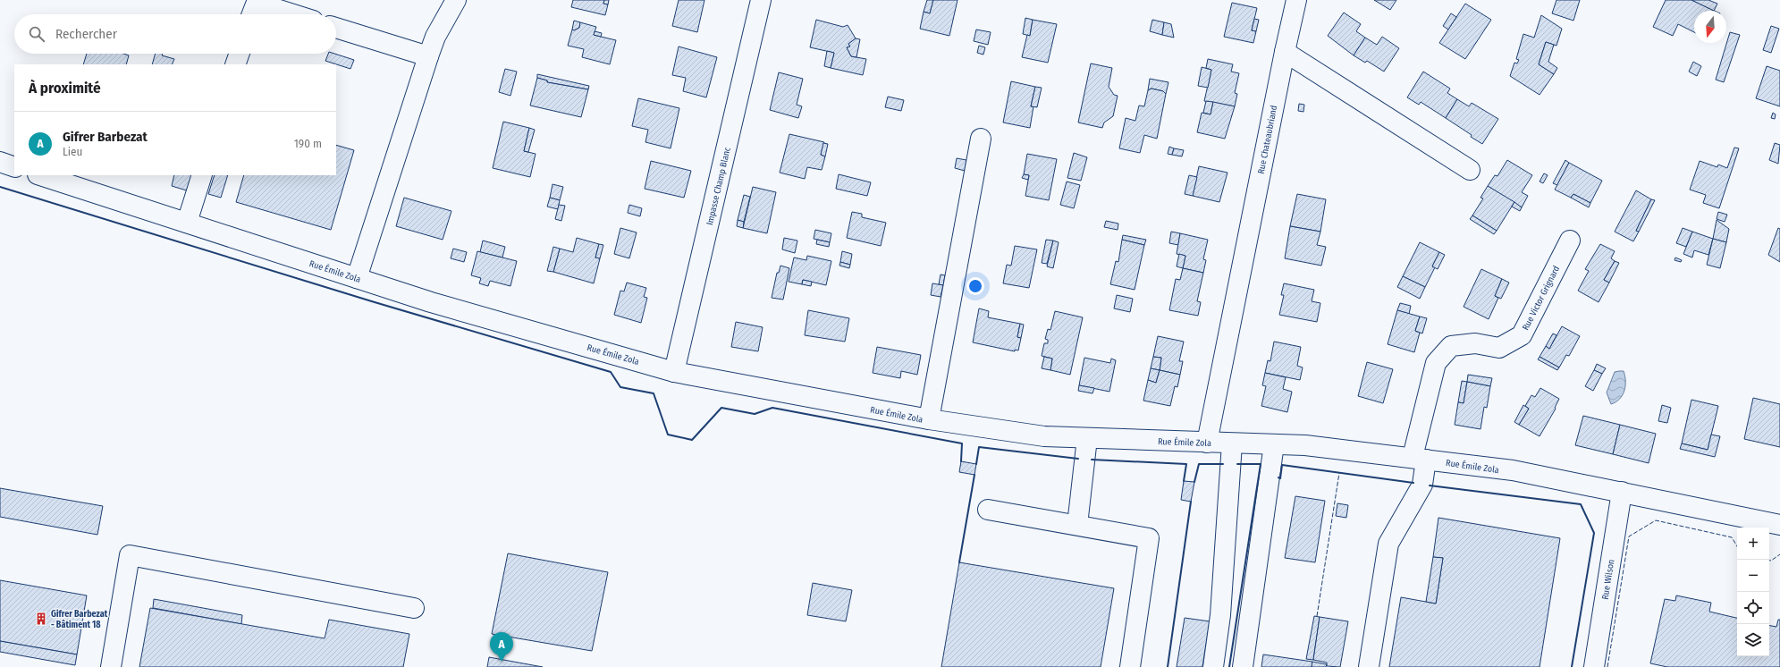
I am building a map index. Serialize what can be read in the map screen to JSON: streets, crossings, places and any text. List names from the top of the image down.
{
  "streets": {
    "street": [
      "Rue Chateaubriand",
      "Impasse Champ Blanc",
      "Rue Émile Zola",
      "Rue Victor Grignard",
      "Rue Wilson"
    ]
  },
  "crossings": [
    ["Rue Chateaubriand", "Rue Émile Zola"],
    ["Impasse Champ Blanc", "Rue Émile Zola"],
    ["Rue Émile Zola", "Rue Victor Grignard"],
    ["Rue Émile Zola", "Rue Wilson"]
  ],
  "places": {
    "building": ["Gifrer Barbezat - Bâtiment 18"]
  },
  "north": "bottom",
  "page": {
    "search": "Rechercher",
    "heading": "À proximité",
    "list": [
      {
        "mark": "A",
        "name": "Gifrer Barbezat",
        "note": "Lieu",
        "value": "190 m"
      }
    ],
    "map_buttons": ["+", "−"],
    "pins": "A"
  }
}
